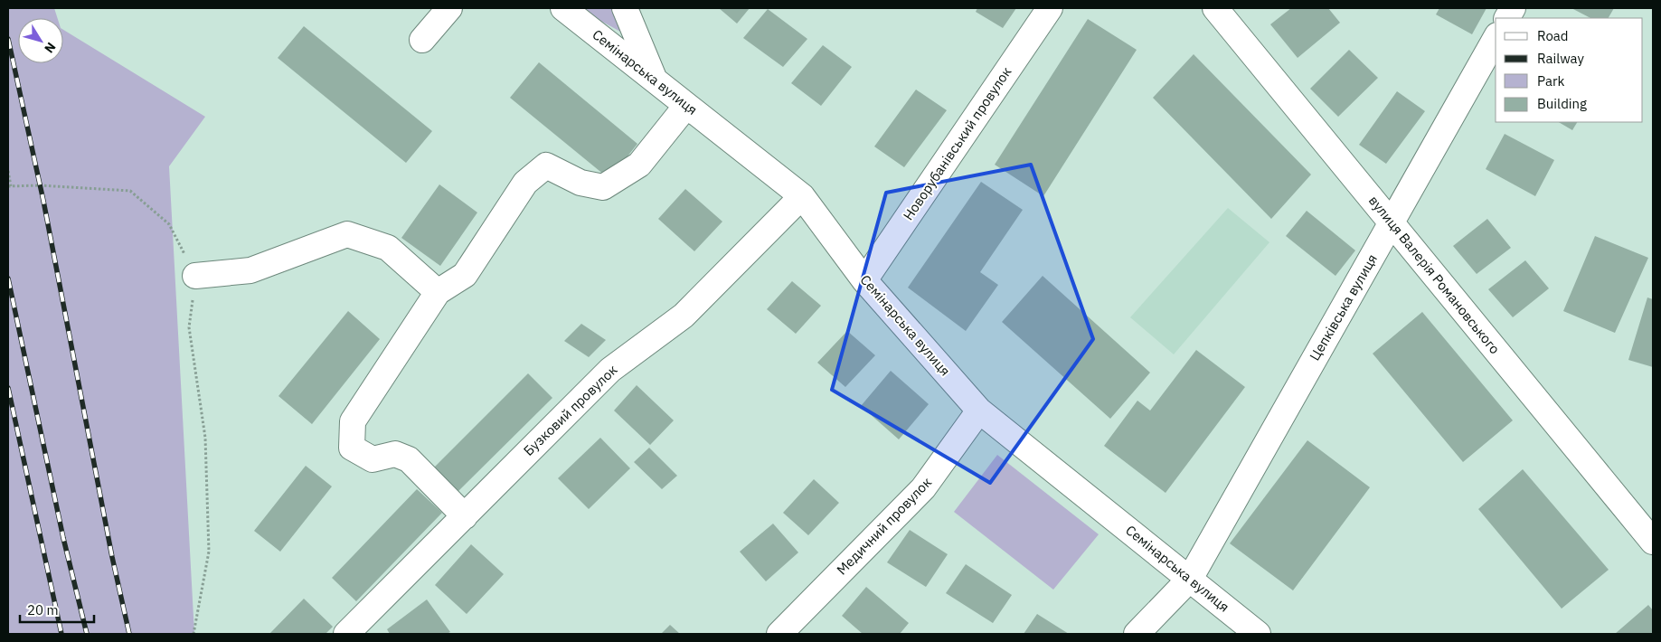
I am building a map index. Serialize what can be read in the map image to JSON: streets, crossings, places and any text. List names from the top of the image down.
{
  "streets": {
    "street": [
      "Семінарська вулиця",
      "Новорубанівський провулок",
      "вулиця Валерія Романовського",
      "Цепківська вулиця",
      "Бузковий провулок",
      "Медичний провулок"
    ]
  },
  "crossings": [
    ["Семінарська вулиця", "Новорубанівський провулок"],
    ["Семінарська вулиця", "Цепківська вулиця"],
    ["Семінарська вулиця", "Бузковий провулок"],
    ["Семінарська вулиця", "Медичний провулок"],
    ["вулиця Валерія Романовського", "Цепківська вулиця"]
  ],
  "legend": [
    "Road",
    "Railway",
    "Park",
    "Building"
  ],
  "scale_bar": "20 m",
  "north": "bottom right"
}
